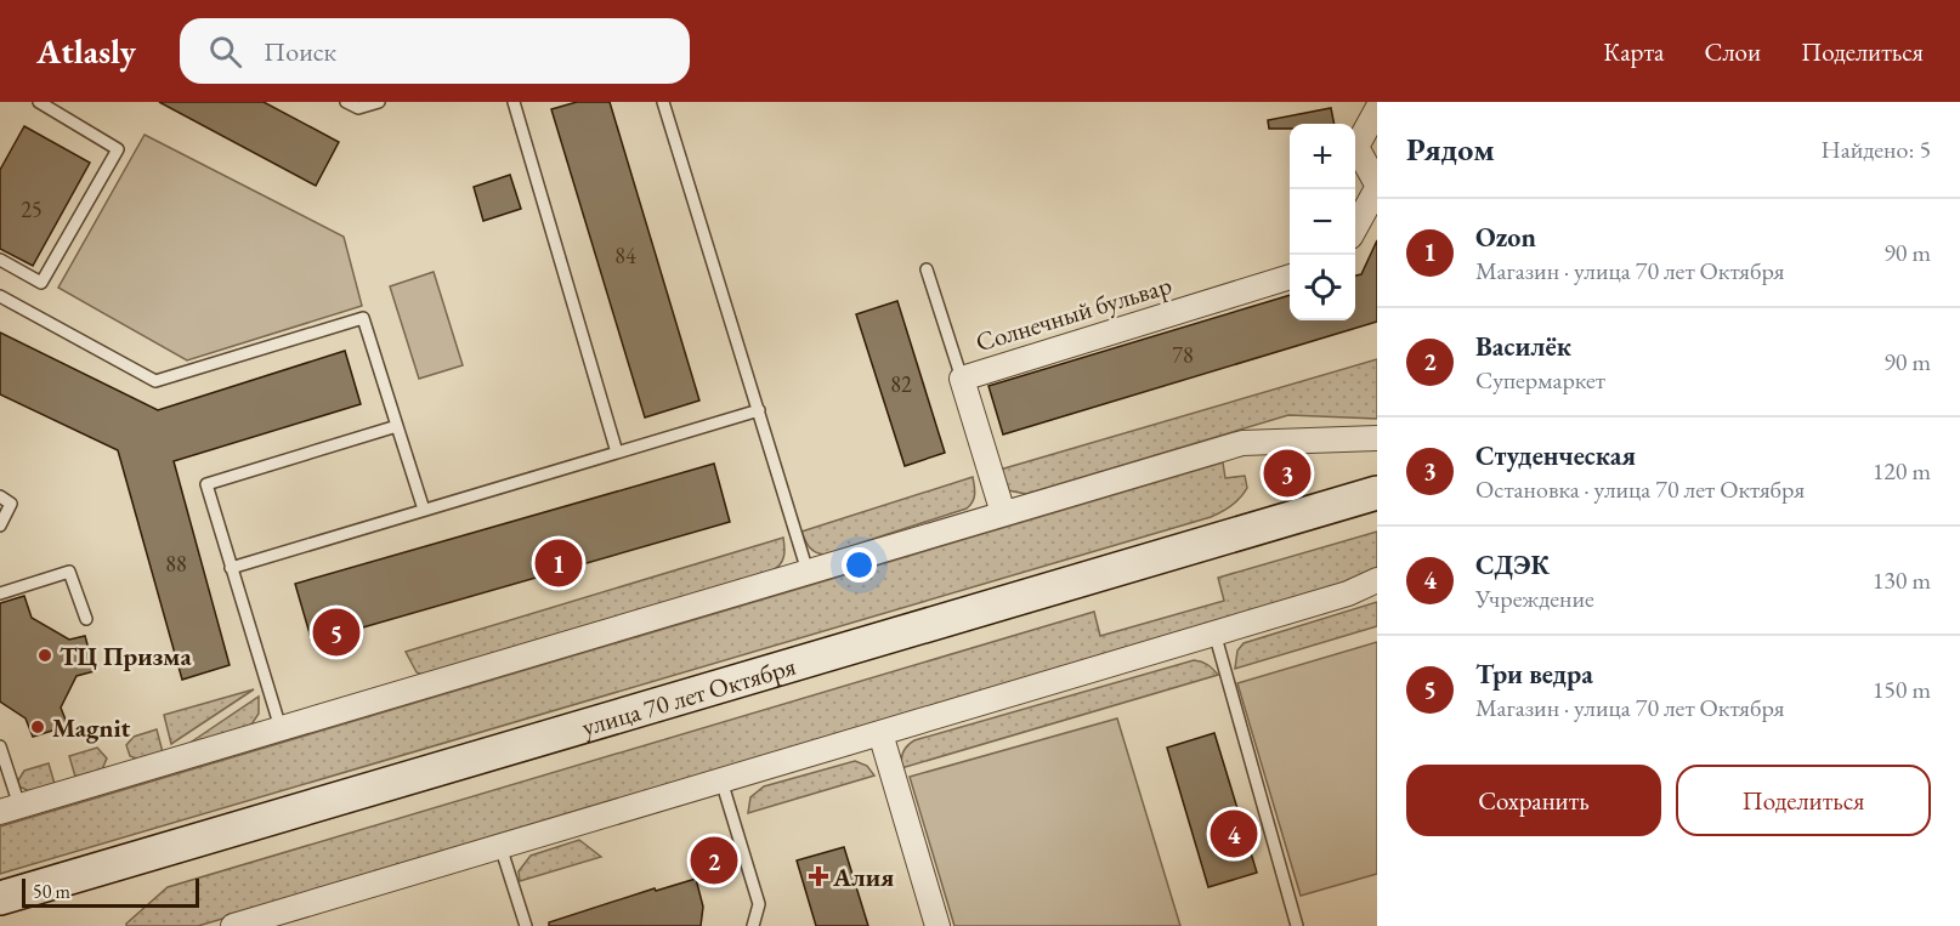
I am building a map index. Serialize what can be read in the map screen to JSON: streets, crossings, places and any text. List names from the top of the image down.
{
  "streets": {
    "main road": ["улица 70 лет Октября"],
    "street": ["Солнечный бульвар"]
  },
  "places": {
    "other": ["ТЦ Призма", "Magnit"],
    "health": ["Алия"]
  },
  "house_numbers": [
    "25",
    "84",
    "78",
    "82",
    "88"
  ],
  "scale_bar": "50 m",
  "page": {
    "header": "Atlasly",
    "search": "Поиск",
    "nav": ["Карта", "Слои", "Поделиться"],
    "heading": ["Рядом", "Найдено: 5"],
    "map_buttons": ["+", "−"],
    "list": [
      {
        "mark": "1",
        "name": "Ozon",
        "note": "Магазин · улица 70 лет Октября",
        "value": "90 m"
      },
      {
        "mark": "2",
        "name": "Василёк",
        "note": "Супермаркет",
        "value": "90 m"
      },
      {
        "mark": "3",
        "name": "Студенческая",
        "note": "Остановка · улица 70 лет Октября",
        "value": "120 m"
      },
      {
        "mark": "4",
        "name": "СДЭК",
        "note": "Учреждение",
        "value": "130 m"
      },
      {
        "mark": "5",
        "name": "Три ведра",
        "note": "Магазин · улица 70 лет Октября",
        "value": "150 m"
      }
    ],
    "pins": [
      "3",
      "1",
      "5",
      "4",
      "2"
    ],
    "buttons": ["Сохранить", "Поделиться"],
    "scale": "50 m"
  }
}
